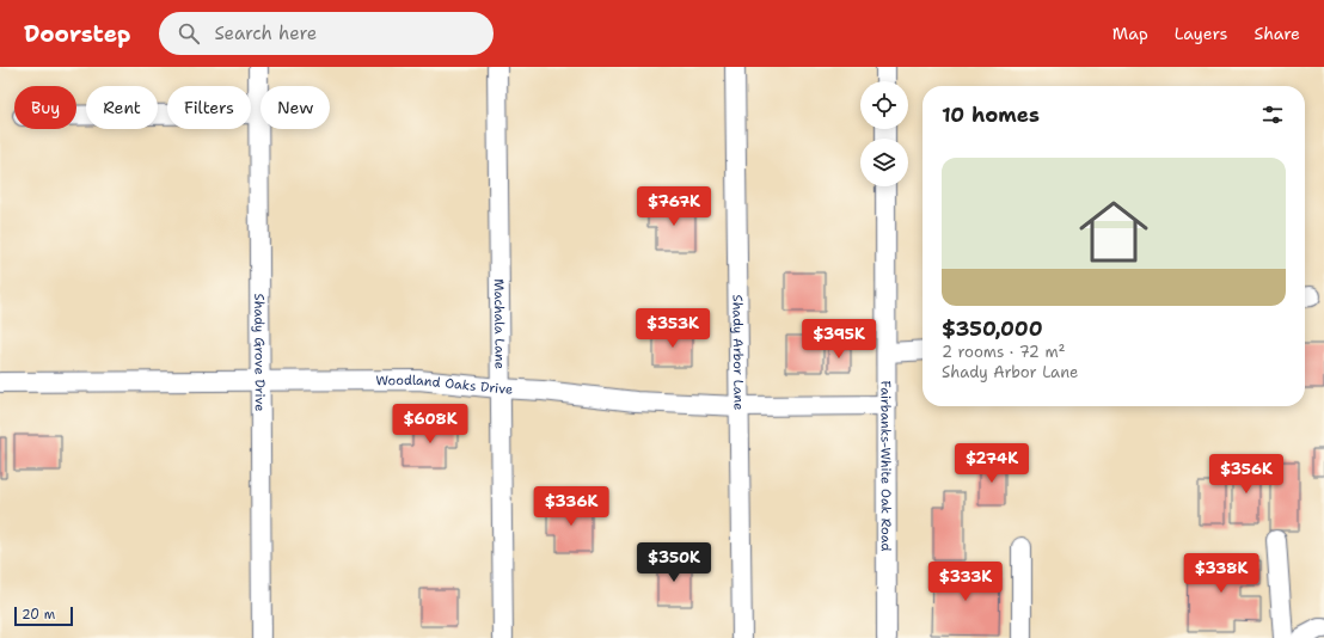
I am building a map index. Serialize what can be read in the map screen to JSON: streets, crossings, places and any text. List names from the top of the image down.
{
  "streets": {
    "street": [
      "Machala Lane",
      "Shady Grove Drive",
      "Shady Arbor Lane",
      "Woodland Oaks Drive",
      "Fairbanks-White Oak Road"
    ]
  },
  "crossings": [
    ["Machala Lane", "Woodland Oaks Drive"],
    ["Shady Grove Drive", "Woodland Oaks Drive"],
    ["Shady Arbor Lane", "Woodland Oaks Drive"],
    ["Woodland Oaks Drive", "Fairbanks-White Oak Road"]
  ],
  "scale_bar": "20 m",
  "page": {
    "header": "Doorstep",
    "search": "Search here",
    "nav": ["Map", "Layers", "Share"],
    "chip": [
      "Buy",
      "Rent",
      "Filters",
      "New"
    ],
    "heading": "10 homes",
    "list": [
      {
        "name": "$350,000",
        "note": "2 rooms · 72 m² · Shady Arbor Lane"
      }
    ],
    "price": [
      "$767K",
      "$353K",
      "$395K",
      "$608K",
      "$274K",
      "$356K",
      "$336K",
      "$350K",
      "$338K",
      "$333K"
    ],
    "scale": "20 m"
  }
}
